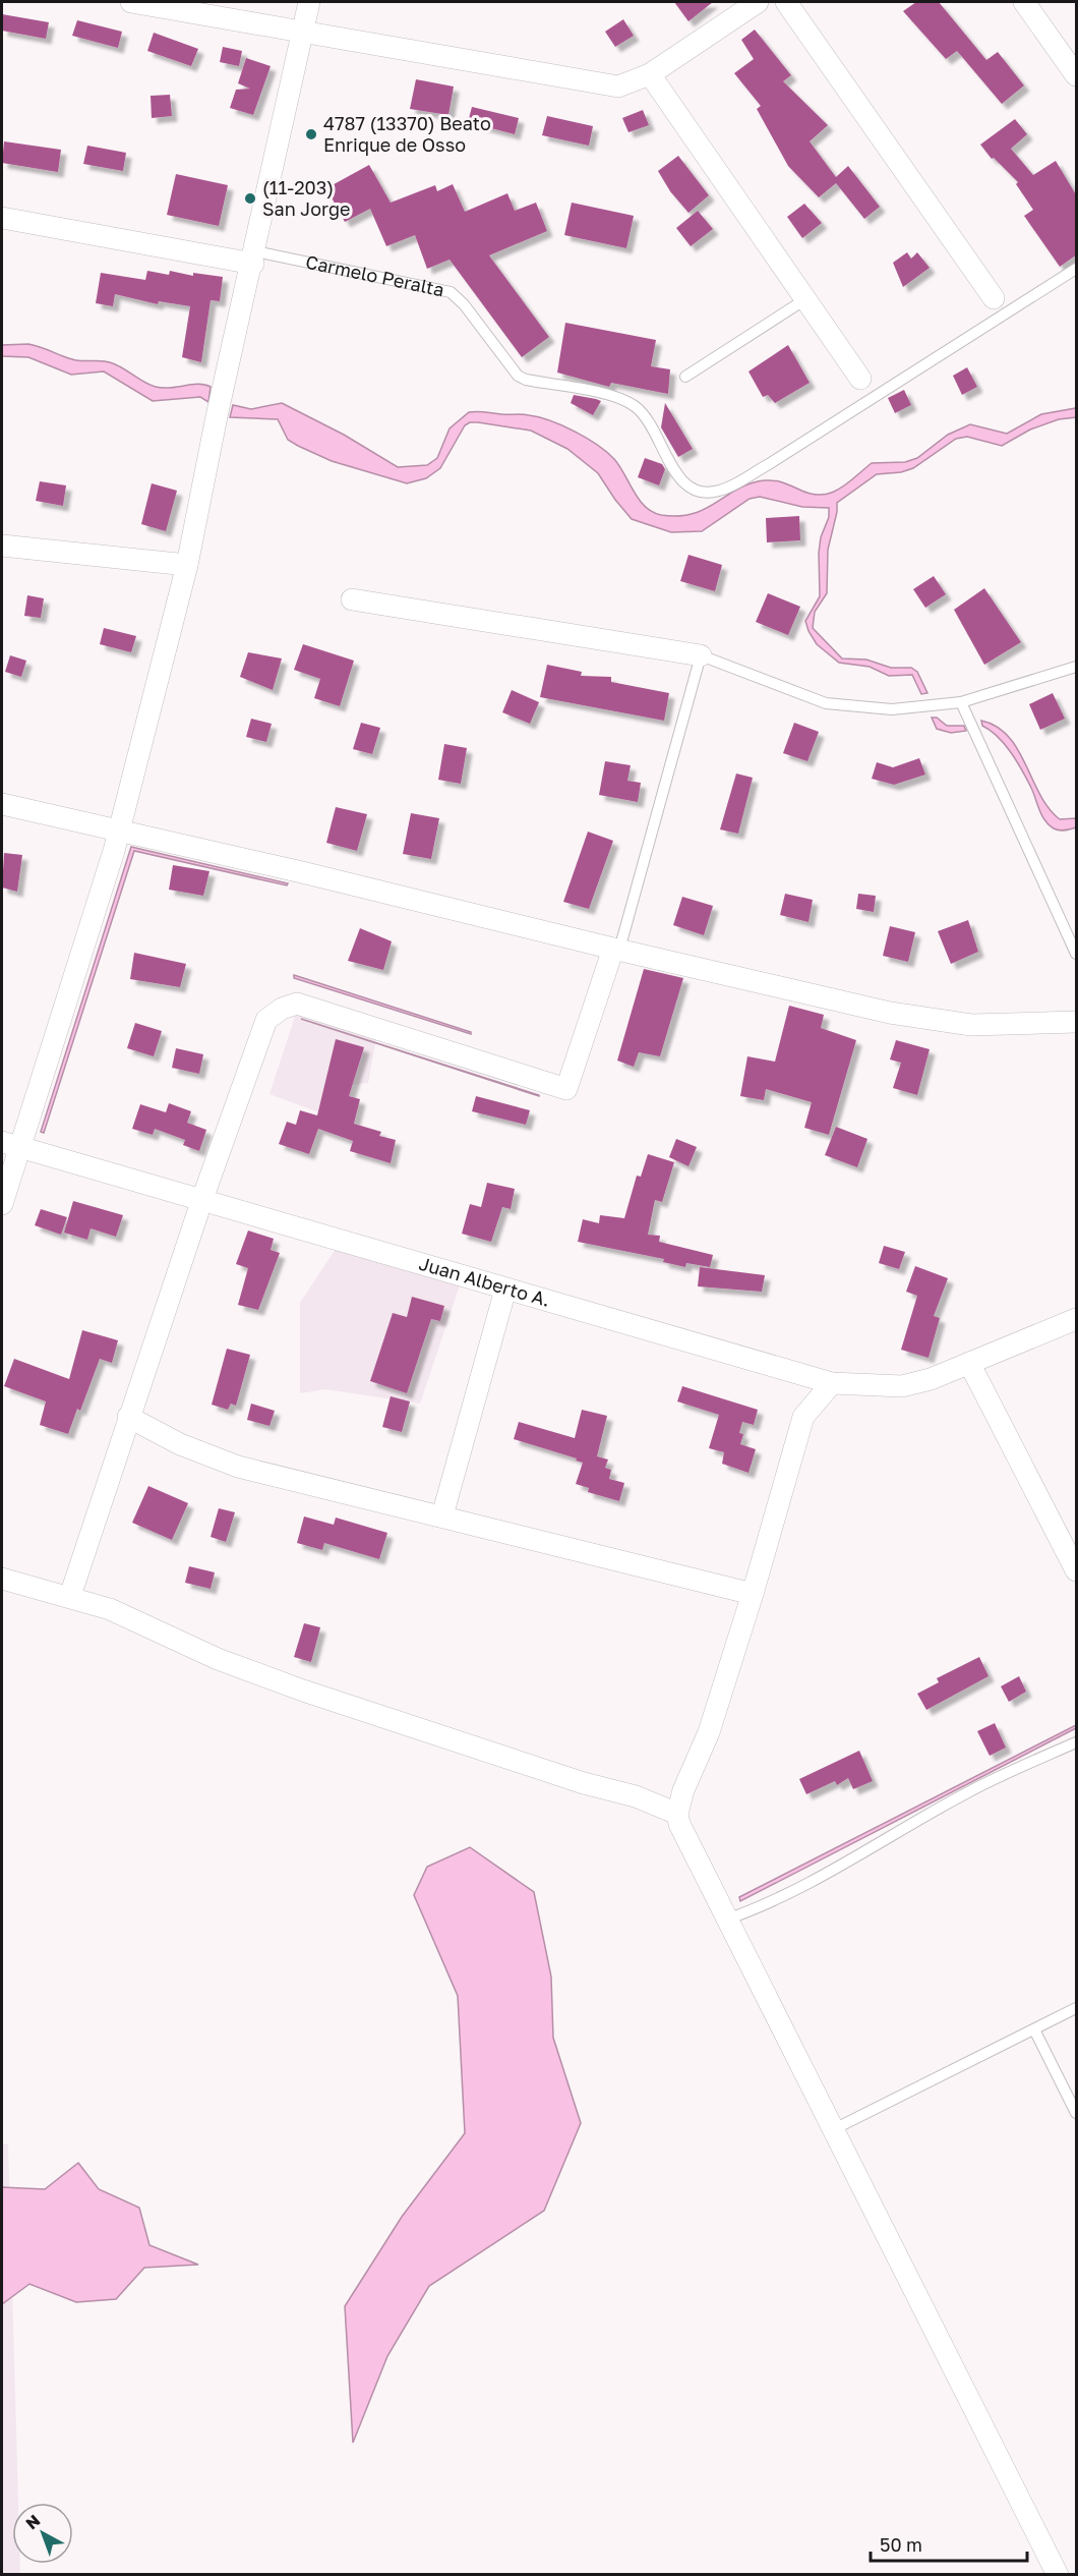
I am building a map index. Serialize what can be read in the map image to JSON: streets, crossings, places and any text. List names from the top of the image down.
{
  "streets": {
    "street": ["Carmelo Peralta", "Juan Alberto A."]
  },
  "places": ["4787 (13370) Beato Enrique de Osso", "(11-203) San Jorge"],
  "scale_bar": "50 m",
  "north": "top left"
}
